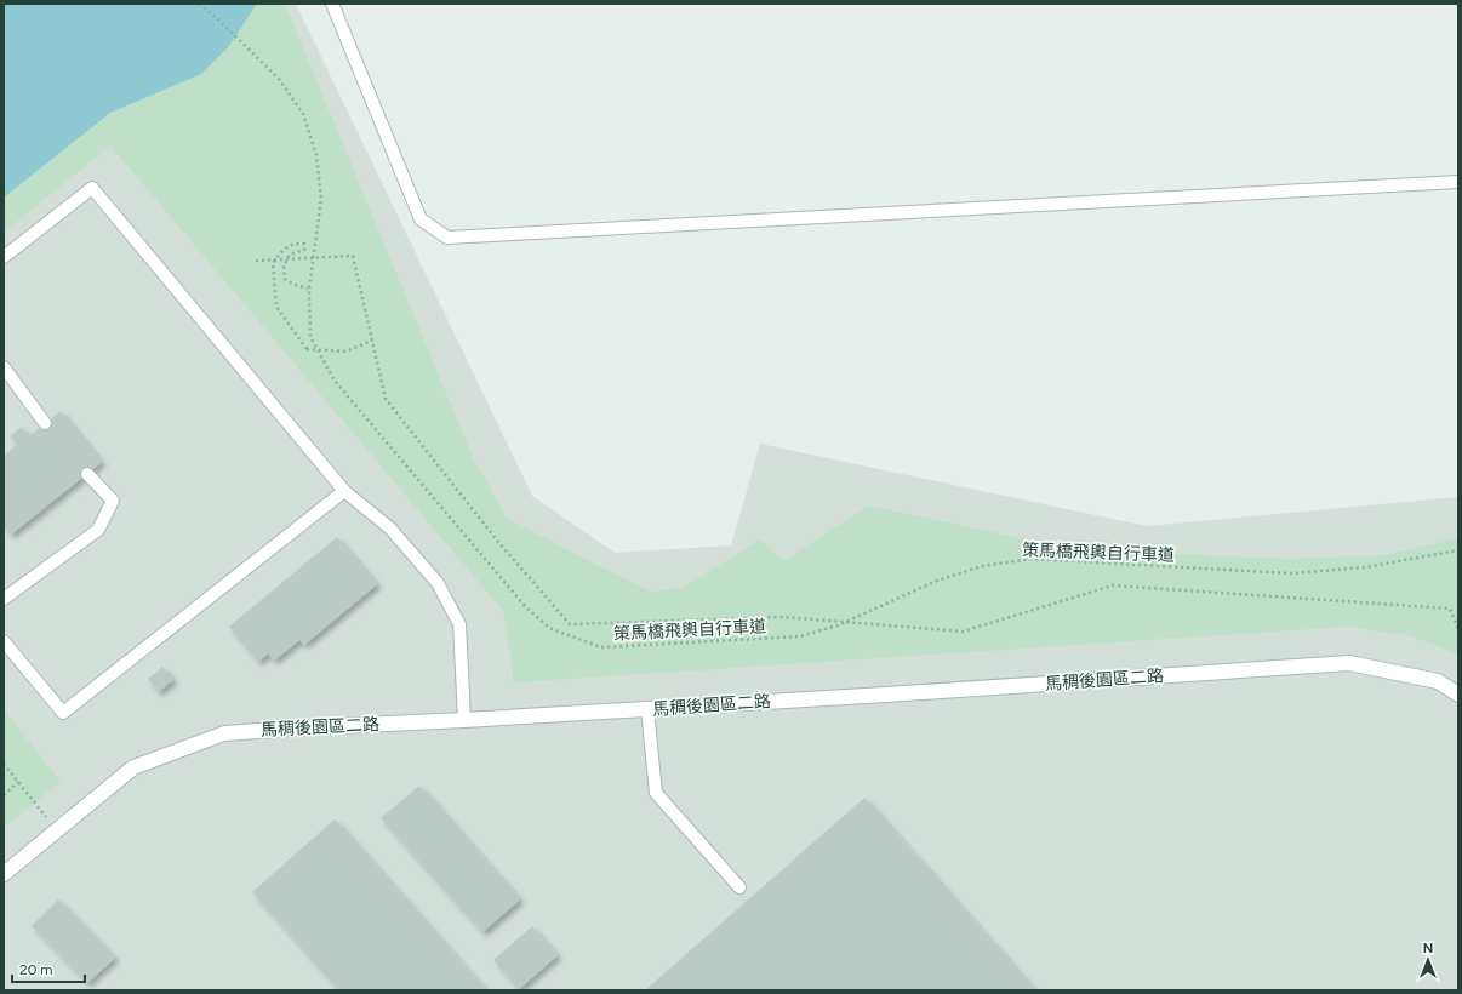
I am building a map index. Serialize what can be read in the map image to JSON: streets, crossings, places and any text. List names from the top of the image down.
{
  "streets": {
    "street": ["馬稠後園區二路"],
    "path": ["策馬橋飛輿自行車道"]
  },
  "scale_bar": "20 m",
  "north": "top"
}
